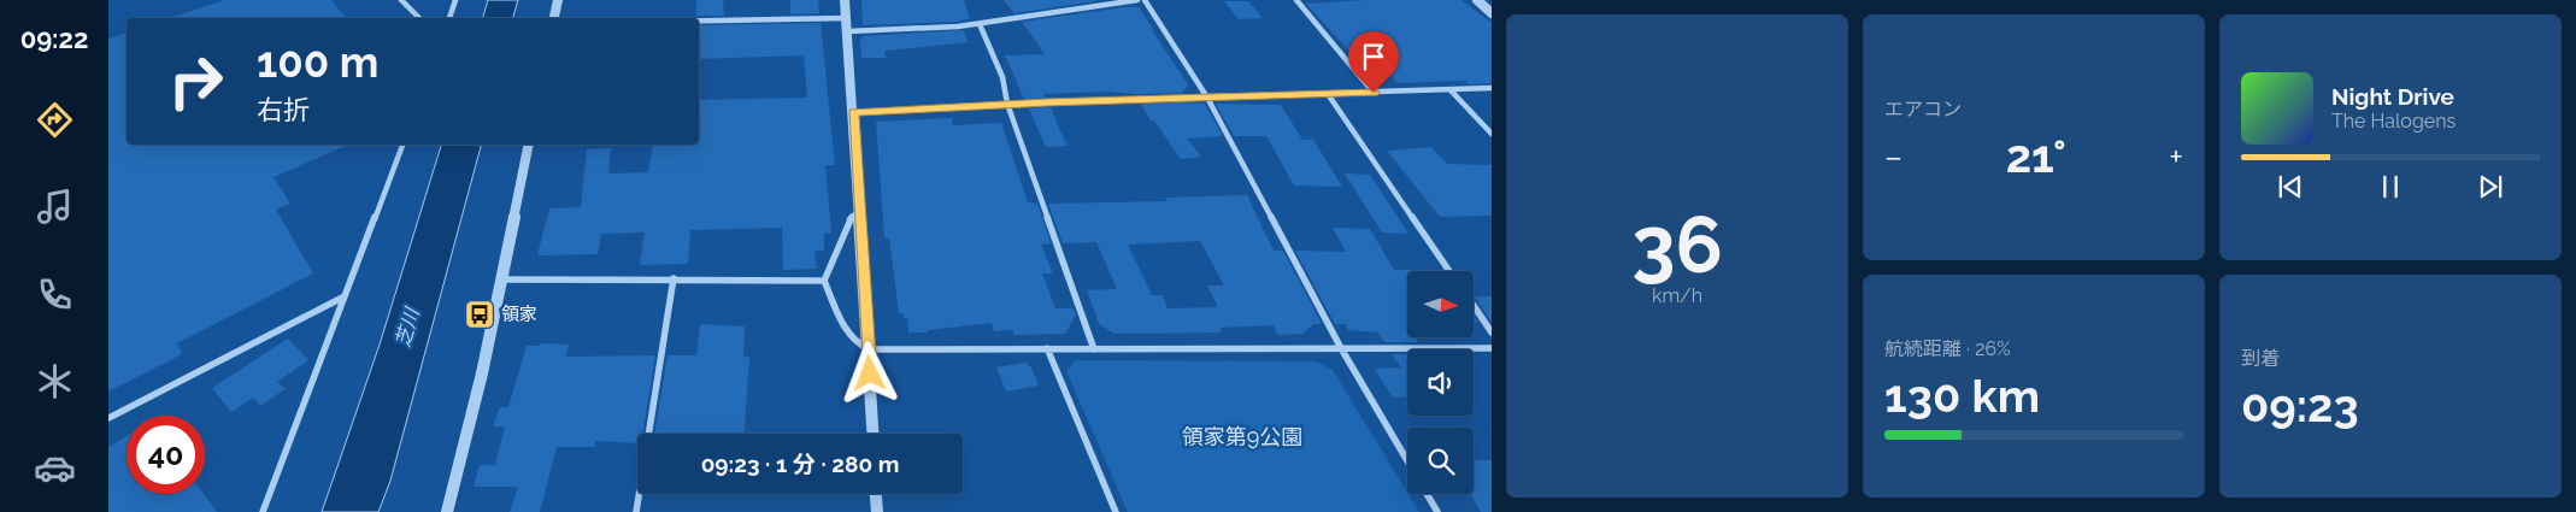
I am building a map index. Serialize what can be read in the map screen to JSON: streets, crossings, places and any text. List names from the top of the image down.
{
  "water": ["芝川"],
  "parks": ["領家第9公園"],
  "places": {
    "bus stop": ["領家"]
  },
  "north": "right",
  "page": {
    "tabs": "09:22",
    "tile": [
      ["36", "km/h"],
      "エアコン",
      ["航続距離 · 26%", "130 km"],
      ["到着", "09:23"]
    ],
    "turn": ["100 m", "右折"],
    "song": ["Night Drive", "The Halogens"],
    "heat": ["−", "21°", "+"],
    "limit": "40",
    "trip": "09:23 · 1 分 · 280 m"
  }
}
